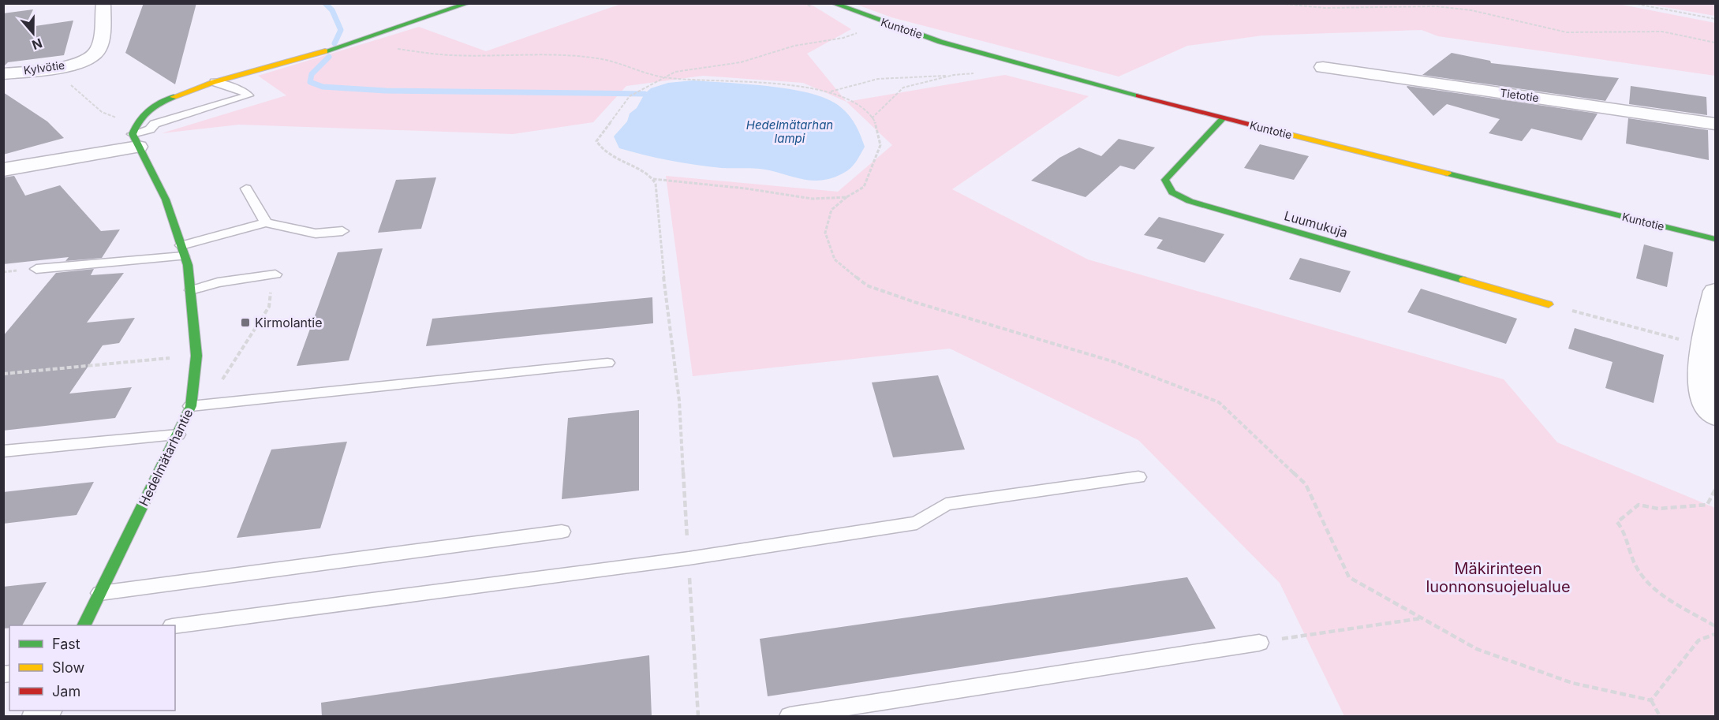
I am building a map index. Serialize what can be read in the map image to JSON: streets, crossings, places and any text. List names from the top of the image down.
{
  "streets": {
    "street": [
      "Kuntotie",
      "Kylvötie",
      "Tietotie",
      "Luumukuja",
      "Hedelmätarhantie"
    ]
  },
  "crossings": [
    ["Kuntotie", "Luumukuja"]
  ],
  "water": ["Hedelmätarhan lampi"],
  "parks": ["Mäkirinteen luonnonsuojelualue"],
  "places": {
    "transit": ["Kirmolantie"]
  },
  "legend": ["Fast", "Slow", "Jam"],
  "north": "bottom"
}
